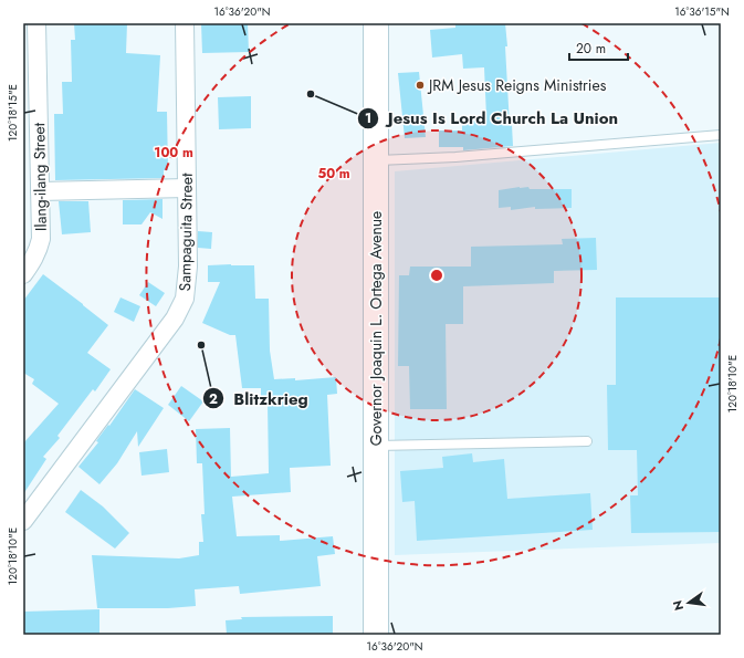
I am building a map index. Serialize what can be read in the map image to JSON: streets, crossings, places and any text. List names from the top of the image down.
{
  "streets": {
    "street": ["Ilang-ilang Street", "Sampaguita Street", "Governor Joaquin L. Ortega Avenue"]
  },
  "places": ["JRM Jesus Reigns Ministries", "Jesus Is Lord Church La Union", "Blitzkrieg"],
  "scale_bar": "20 m",
  "north": "left",
  "coordinates": [
    "16°36'20\"N",
    "16°36'15\"N",
    "120°18'15\"E",
    "120°18'10\"E"
  ],
  "rings": ["100 m", "50 m"]
}
